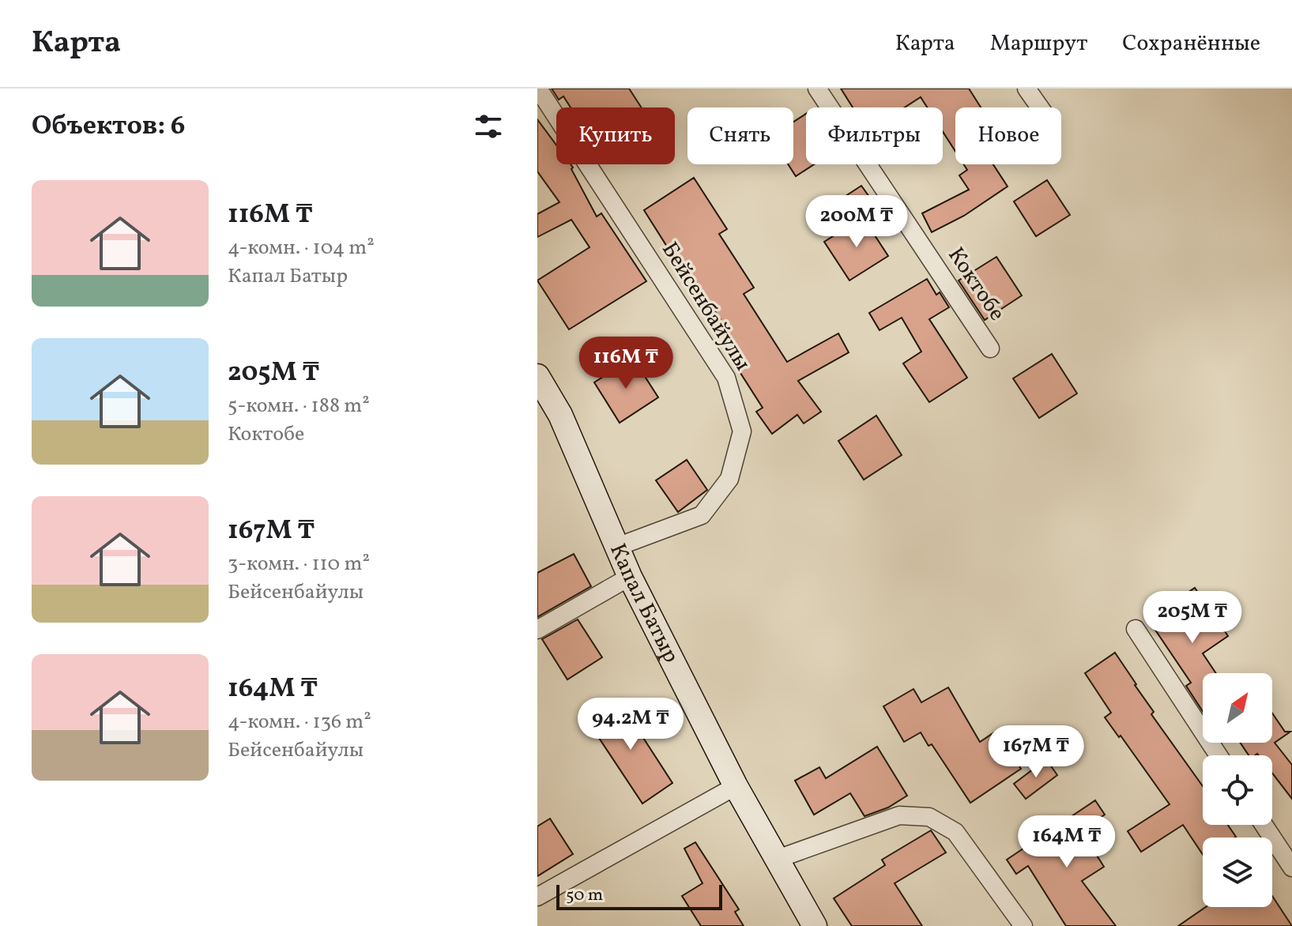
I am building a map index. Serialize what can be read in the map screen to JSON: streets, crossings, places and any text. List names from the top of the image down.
{
  "streets": {
    "main road": ["Капал Батыр"],
    "street": ["Коктобе", "Бейсенбайулы"]
  },
  "crossings": [
    ["Бейсенбайулы", "Капал Батыр"]
  ],
  "scale_bar": "50 m",
  "north": "top right",
  "page": {
    "header": "Карта",
    "nav": ["Карта", "Маршрут", "Сохранённые"],
    "heading": "Объектов: 6",
    "chip": [
      "Купить",
      "Снять",
      "Фильтры",
      "Новое"
    ],
    "list": [
      {
        "name": "116M ₸",
        "note": "4-комн. · 104 m² · Капал Батыр"
      },
      {
        "name": "205M ₸",
        "note": "5-комн. · 188 m² · Коктобе"
      },
      {
        "name": "167M ₸",
        "note": "3-комн. · 110 m² · Бейсенбайулы"
      },
      {
        "name": "164M ₸",
        "note": "4-комн. · 136 m² · Бейсенбайулы"
      }
    ],
    "price": [
      "200M ₸",
      "116M ₸",
      "205M ₸",
      "94.2M ₸",
      "167M ₸",
      "164M ₸"
    ],
    "scale": "50 m"
  }
}
